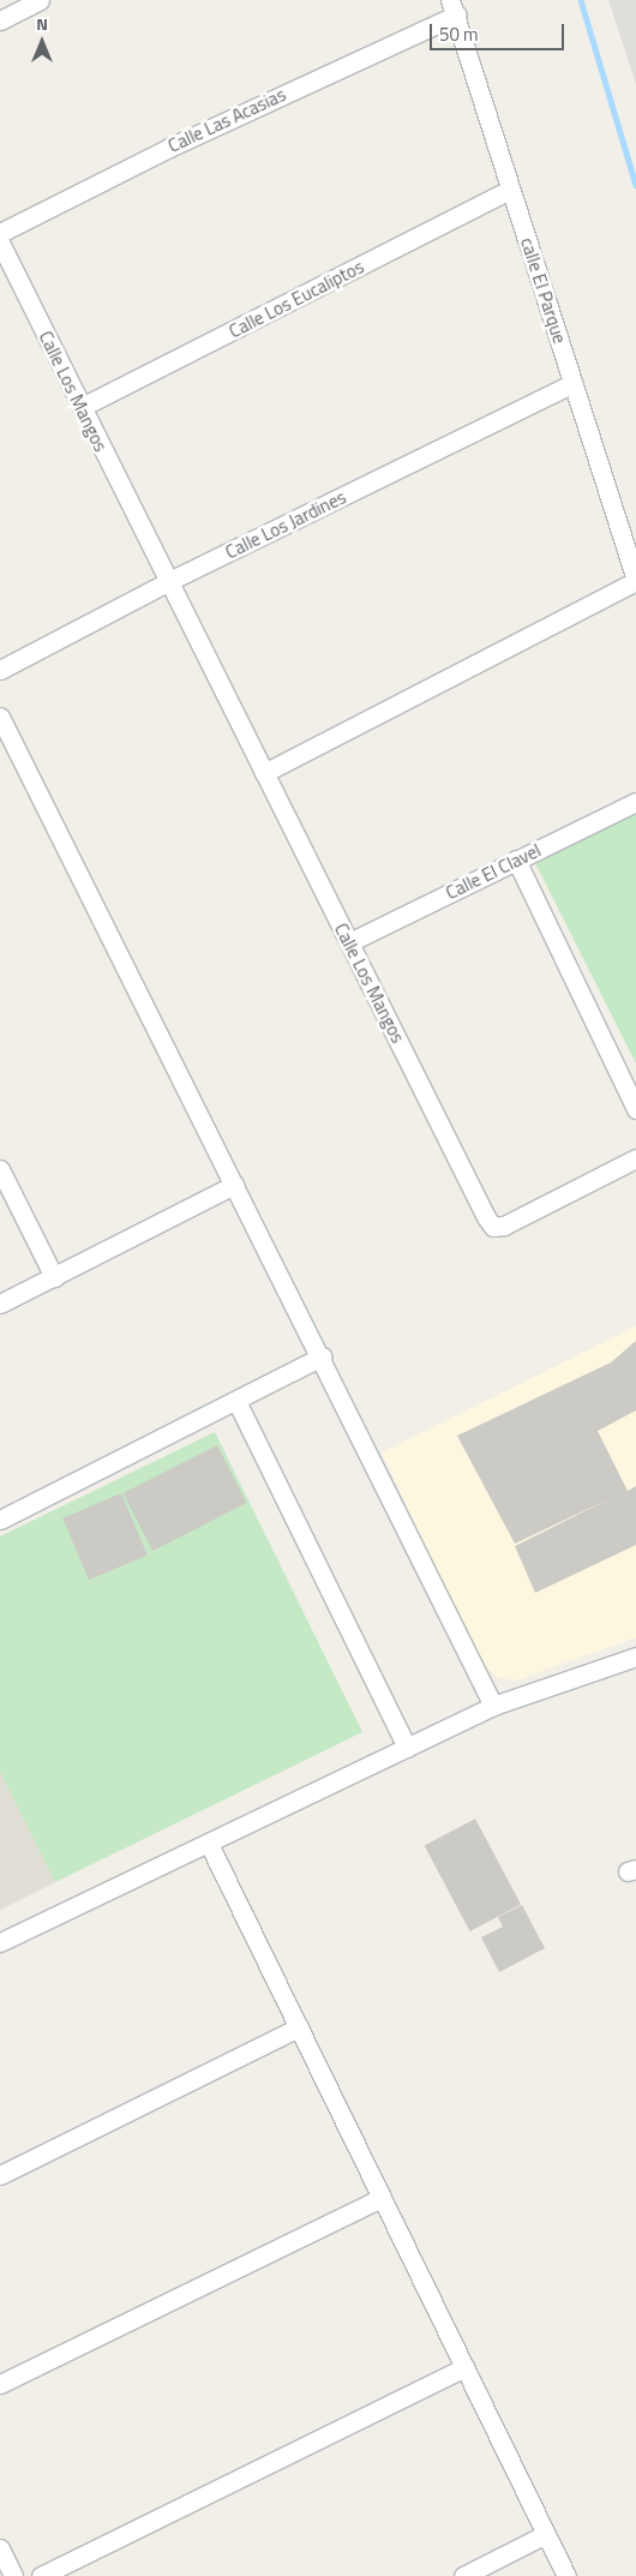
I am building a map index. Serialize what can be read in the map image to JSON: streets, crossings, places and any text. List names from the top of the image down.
{
  "streets": {
    "street": [
      "Calle Las Acasias",
      "calle El Parque",
      "Calle Los Eucaliptos",
      "Calle Los Mangos",
      "Calle Los Jardines",
      "Calle El Clavel"
    ]
  },
  "crossings": [
    ["Calle Las Acasias", "calle El Parque"],
    ["calle El Parque", "Calle Los Eucaliptos"],
    ["calle El Parque", "Calle Los Jardines"],
    ["Calle Los Eucaliptos", "Calle Los Mangos"],
    ["Calle Los Mangos", "Calle Los Jardines"],
    ["Calle Los Mangos", "Calle El Clavel"]
  ],
  "scale_bar": "50 m",
  "north": "top"
}
